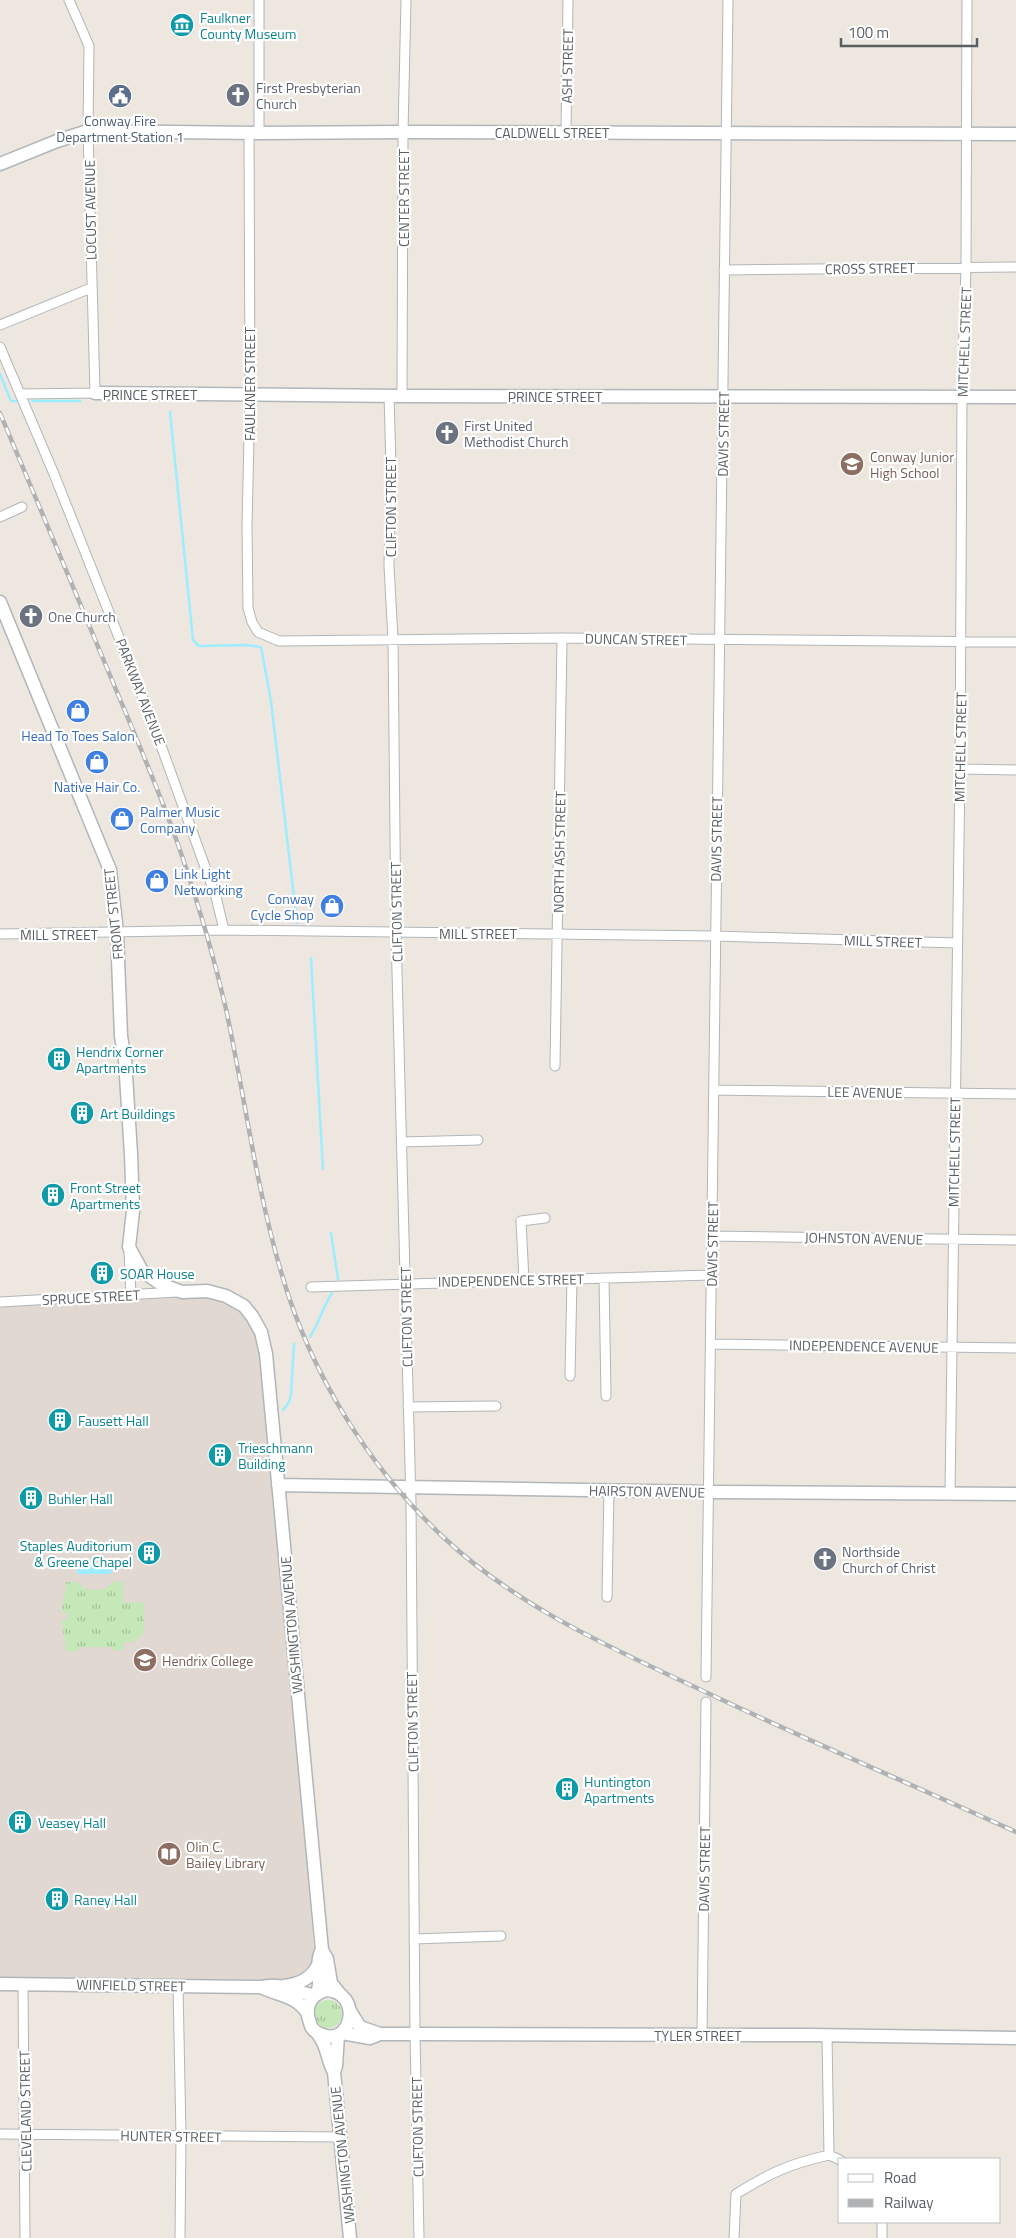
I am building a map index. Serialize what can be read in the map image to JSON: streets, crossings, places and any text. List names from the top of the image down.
{
  "streets": {
    "street": [
      "ASH STREET",
      "CALDWELL STREET",
      "CENTER STREET",
      "LOCUST AVENUE",
      "CROSS STREET",
      "MITCHELL STREET",
      "FAULKNER STREET",
      "PRINCE STREET",
      "DAVIS STREET",
      "CLIFTON STREET",
      "DUNCAN STREET",
      "PARKWAY AVENUE",
      "NORTH ASH STREET",
      "FRONT STREET",
      "MILL STREET",
      "LEE AVENUE",
      "JOHNSTON AVENUE",
      "INDEPENDENCE STREET",
      "SPRUCE STREET",
      "INDEPENDENCE AVENUE",
      "HAIRSTON AVENUE",
      "WASHINGTON AVENUE",
      "WINFIELD STREET",
      "TYLER STREET",
      "CLEVELAND STREET",
      "HUNTER STREET"
    ]
  },
  "crossings": [
    ["ASH STREET", "CALDWELL STREET"],
    ["CALDWELL STREET", "CENTER STREET"],
    ["CALDWELL STREET", "LOCUST AVENUE"],
    ["CALDWELL STREET", "MITCHELL STREET"],
    ["CALDWELL STREET", "FAULKNER STREET"],
    ["CALDWELL STREET", "DAVIS STREET"],
    ["CENTER STREET", "PRINCE STREET"],
    ["LOCUST AVENUE", "PRINCE STREET"],
    ["CROSS STREET", "MITCHELL STREET"],
    ["CROSS STREET", "DAVIS STREET"],
    ["MITCHELL STREET", "PRINCE STREET"],
    ["MITCHELL STREET", "DUNCAN STREET"],
    ["MITCHELL STREET", "MILL STREET"],
    ["MITCHELL STREET", "LEE AVENUE"],
    ["MITCHELL STREET", "JOHNSTON AVENUE"],
    ["MITCHELL STREET", "INDEPENDENCE AVENUE"],
    ["MITCHELL STREET", "HAIRSTON AVENUE"],
    ["FAULKNER STREET", "PRINCE STREET"],
    ["FAULKNER STREET", "DUNCAN STREET"],
    ["PRINCE STREET", "DAVIS STREET"],
    ["PRINCE STREET", "CLIFTON STREET"],
    ["DAVIS STREET", "DUNCAN STREET"],
    ["DAVIS STREET", "MILL STREET"],
    ["DAVIS STREET", "LEE AVENUE"],
    ["DAVIS STREET", "JOHNSTON AVENUE"],
    ["DAVIS STREET", "INDEPENDENCE STREET"],
    ["DAVIS STREET", "INDEPENDENCE AVENUE"],
    ["DAVIS STREET", "HAIRSTON AVENUE"],
    ["DAVIS STREET", "TYLER STREET"],
    ["CLIFTON STREET", "DUNCAN STREET"],
    ["CLIFTON STREET", "MILL STREET"],
    ["CLIFTON STREET", "INDEPENDENCE STREET"],
    ["CLIFTON STREET", "HAIRSTON AVENUE"],
    ["CLIFTON STREET", "TYLER STREET"],
    ["DUNCAN STREET", "NORTH ASH STREET"],
    ["PARKWAY AVENUE", "MILL STREET"],
    ["NORTH ASH STREET", "MILL STREET"],
    ["FRONT STREET", "MILL STREET"],
    ["FRONT STREET", "SPRUCE STREET"],
    ["SPRUCE STREET", "WASHINGTON AVENUE"],
    ["HAIRSTON AVENUE", "WASHINGTON AVENUE"],
    ["WASHINGTON AVENUE", "WINFIELD STREET"],
    ["WASHINGTON AVENUE", "TYLER STREET"],
    ["WASHINGTON AVENUE", "HUNTER STREET"],
    ["WINFIELD STREET", "TYLER STREET"],
    ["WINFIELD STREET", "CLEVELAND STREET"],
    ["CLEVELAND STREET", "HUNTER STREET"]
  ],
  "places": {
    "museum": ["Faulkner County Museum"],
    "church": [
      "First Presbyterian Church",
      "First United Methodist Church",
      "One Church",
      "Northside Church of Christ"
    ],
    "public building": ["Conway Fire Department Station 1"],
    "school or university": ["Conway Junior High School", "Hendrix College"],
    "shop": [
      "Head To Toes Salon",
      "Native Hair Co.",
      "Palmer Music Company",
      "Link Light Networking",
      "Conway Cycle Shop"
    ],
    "building": [
      "Hendrix Corner Apartments",
      "Art Buildings",
      "Front Street Apartments",
      "SOAR House",
      "Fausett Hall",
      "Trieschmann Building",
      "Buhler Hall",
      "Staples Auditorium & Greene Chapel",
      "Huntington Apartments",
      "Veasey Hall",
      "Raney Hall"
    ],
    "library": ["Olin C. Bailey Library"]
  },
  "legend": ["Road", "Railway"],
  "scale_bar": "100 m"
}
